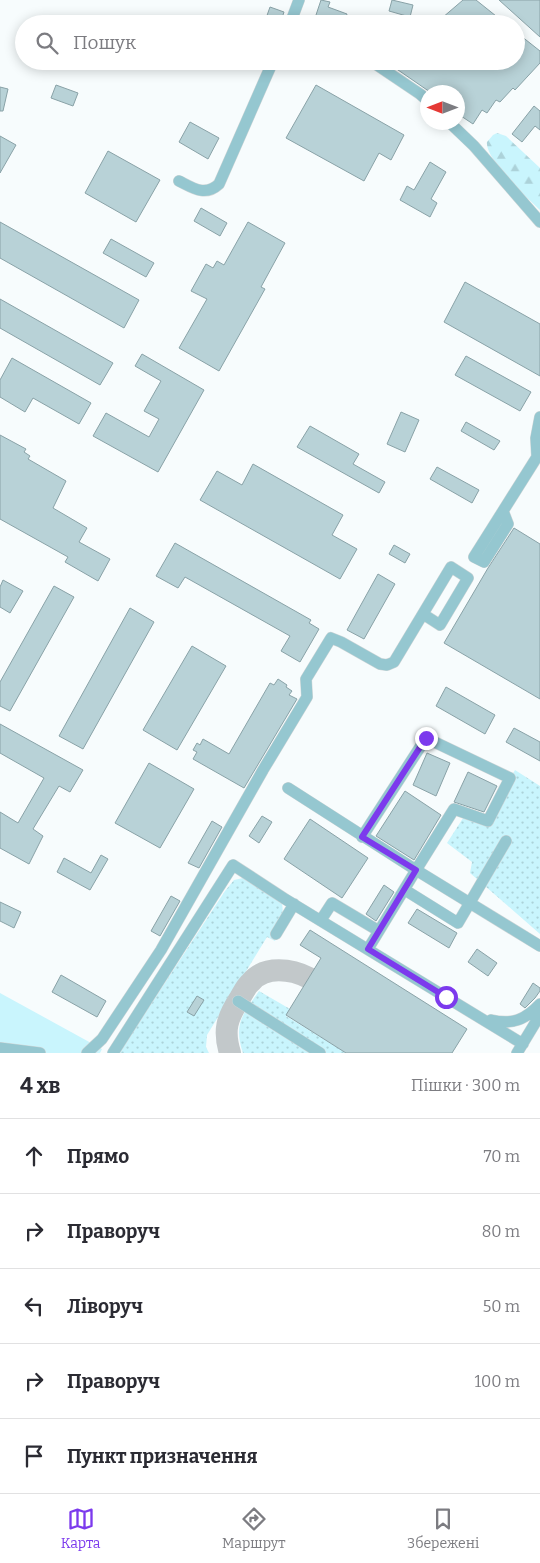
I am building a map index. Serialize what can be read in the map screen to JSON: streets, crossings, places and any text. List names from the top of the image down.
{
  "north": "left",
  "page": {
    "search": "Пошук",
    "heading": ["4 хв", "Пішки · 300 m"],
    "list": [
      ["Прямо", "70 m"],
      ["Праворуч", "80 m"],
      ["Ліворуч", "50 m"],
      ["Праворуч", "100 m"],
      "Пункт призначення"
    ],
    "nav": ["Карта", "Маршрут", "Збережені"]
  }
}
